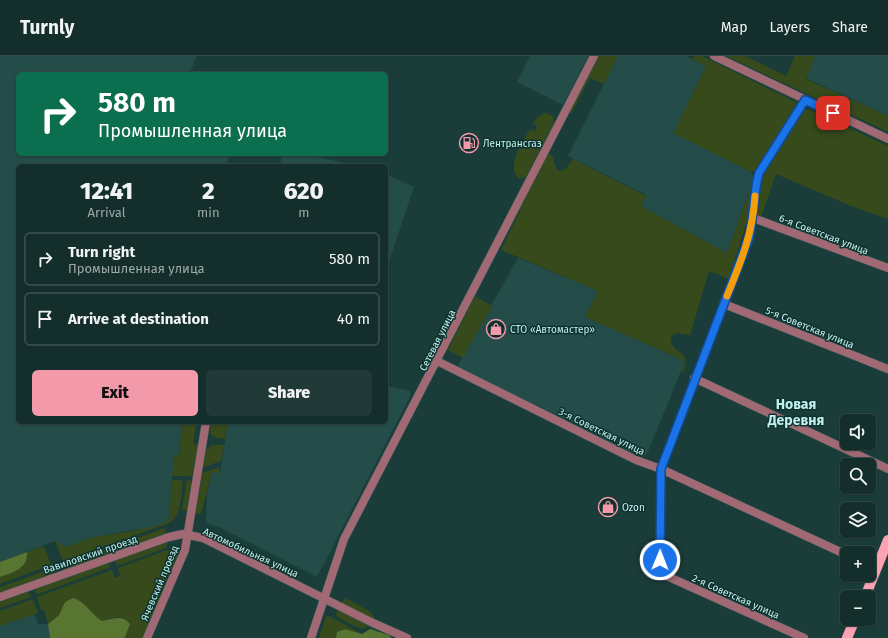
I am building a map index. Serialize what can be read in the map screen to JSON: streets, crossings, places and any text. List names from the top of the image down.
{
  "streets": {
    "street": [
      "6-я Советская улица",
      "5-я Советская улица",
      "Сетевая улица",
      "3-я Советская улица",
      "Автомобильная улица",
      "Вавиловский проезд",
      "Ячевский проезд",
      "2-я Советская улица"
    ]
  },
  "crossings": [
    ["Сетевая улица", "3-я Советская улица"],
    ["Сетевая улица", "Автомобильная улица"],
    ["3-я Советская улица", "2-я Советская улица"],
    ["Автомобильная улица", "Вавиловский проезд"],
    ["Автомобильная улица", "Ячевский проезд"],
    ["Вавиловский проезд", "Ячевский проезд"]
  ],
  "districts": ["Новая Деревня"],
  "places": {
    "fuel station": ["Лентрансгаз"],
    "shop": ["СТО «Автомастер»", "Ozon"]
  },
  "page": {
    "header": "Turnly",
    "nav": ["Map", "Layers", "Share"],
    "turn": ["580 m", "Промышленная улица"],
    "eta": [
      "12:41",
      "Arrival",
      "2",
      "min",
      "620",
      "m"
    ],
    "list": [
      {
        "name": "Turn right",
        "note": "Промышленная улица",
        "value": "580 m"
      },
      {
        "name": "Arrive at destination",
        "value": "40 m"
      }
    ],
    "buttons": ["Exit", "Share"],
    "map_buttons": ["+", "−"]
  }
}
